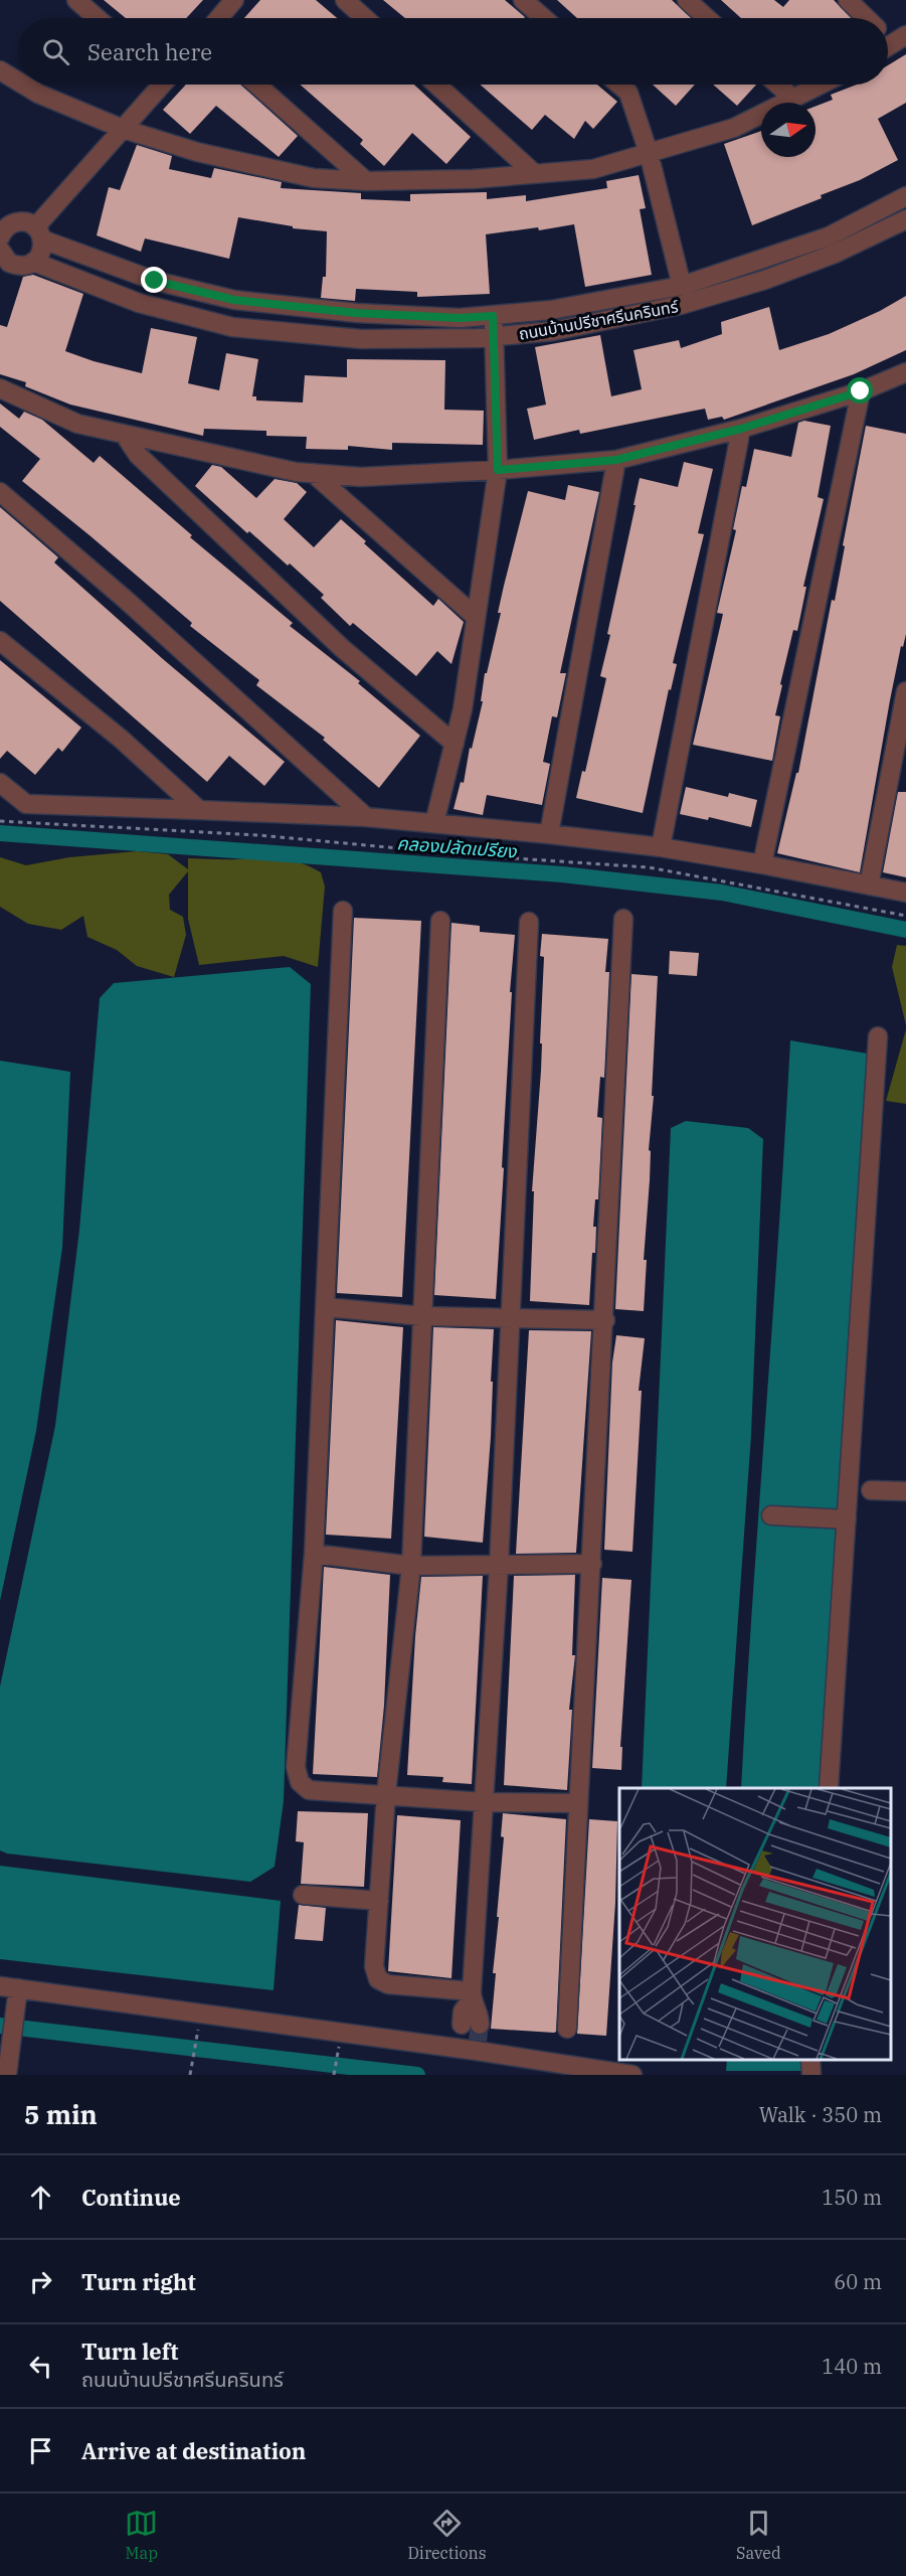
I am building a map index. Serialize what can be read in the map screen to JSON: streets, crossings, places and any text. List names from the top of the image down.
{
  "streets": {
    "street": ["ถนนบ้านปรีชาศรีนครินทร์"]
  },
  "water": ["คลองปลัดเปรียง"],
  "north": "right",
  "page": {
    "search": "Search here",
    "heading": ["5 min", "Walk · 350 m"],
    "list": [
      ["Continue", "150 m"],
      ["Turn right", "60 m"],
      ["Turn left", "ถนนบ้านปรีชาศรีนครินทร์", "140 m"],
      "Arrive at destination"
    ],
    "nav": ["Map", "Directions", "Saved"]
  }
}
